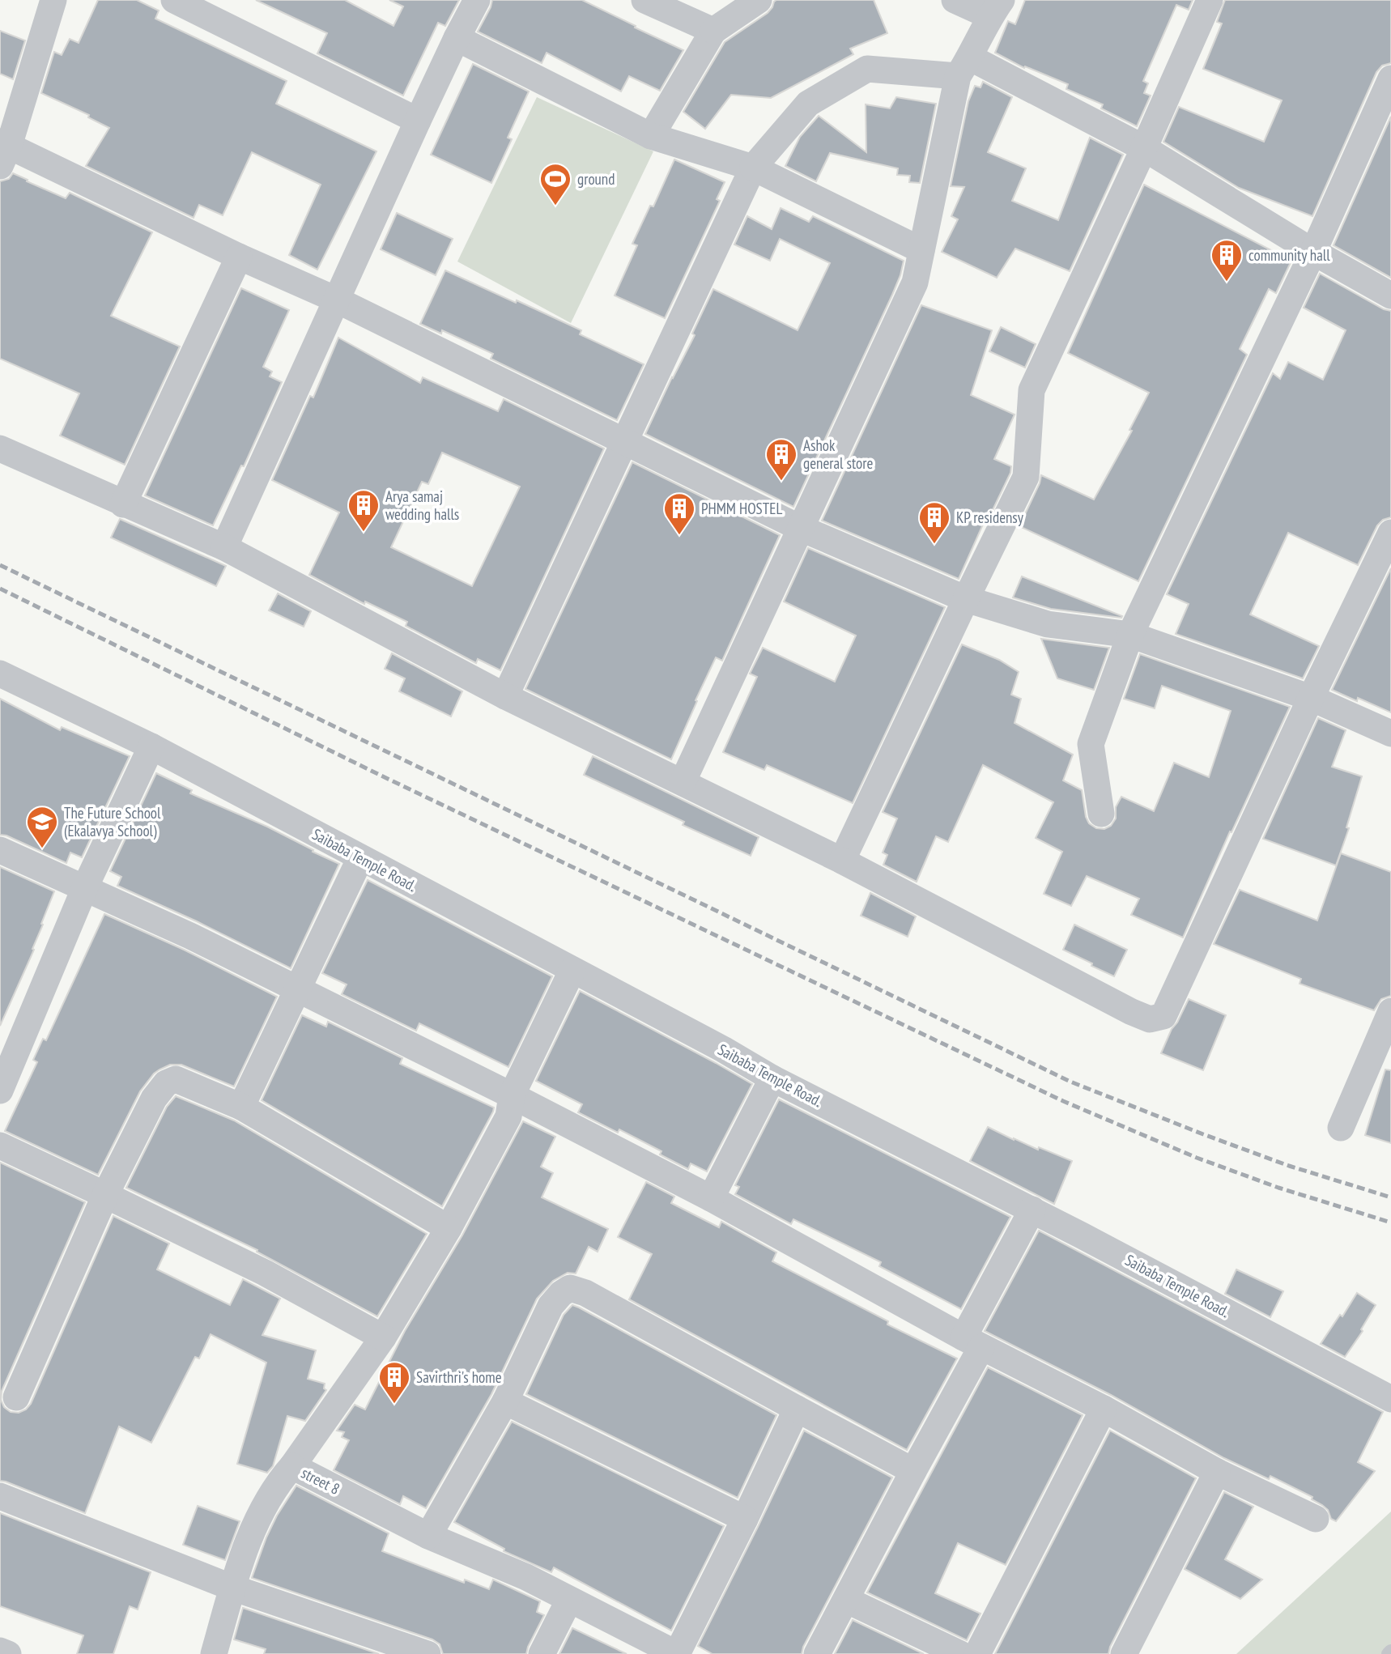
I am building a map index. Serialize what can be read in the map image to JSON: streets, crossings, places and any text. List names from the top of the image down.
{
  "streets": {
    "street": ["Saibaba Temple Road.", "street 8"]
  },
  "crossings": [
    ["Saibaba Temple Road.", "street 8"]
  ],
  "places": {
    "sports": ["ground"],
    "building": [
      "community hall",
      "Ashok general store",
      "Arya samaj wedding halls",
      "PHMM HOSTEL",
      "KP residensy",
      "Savirthri's home"
    ],
    "school or university": ["The Future School (Ekalavya School)"]
  }
}
